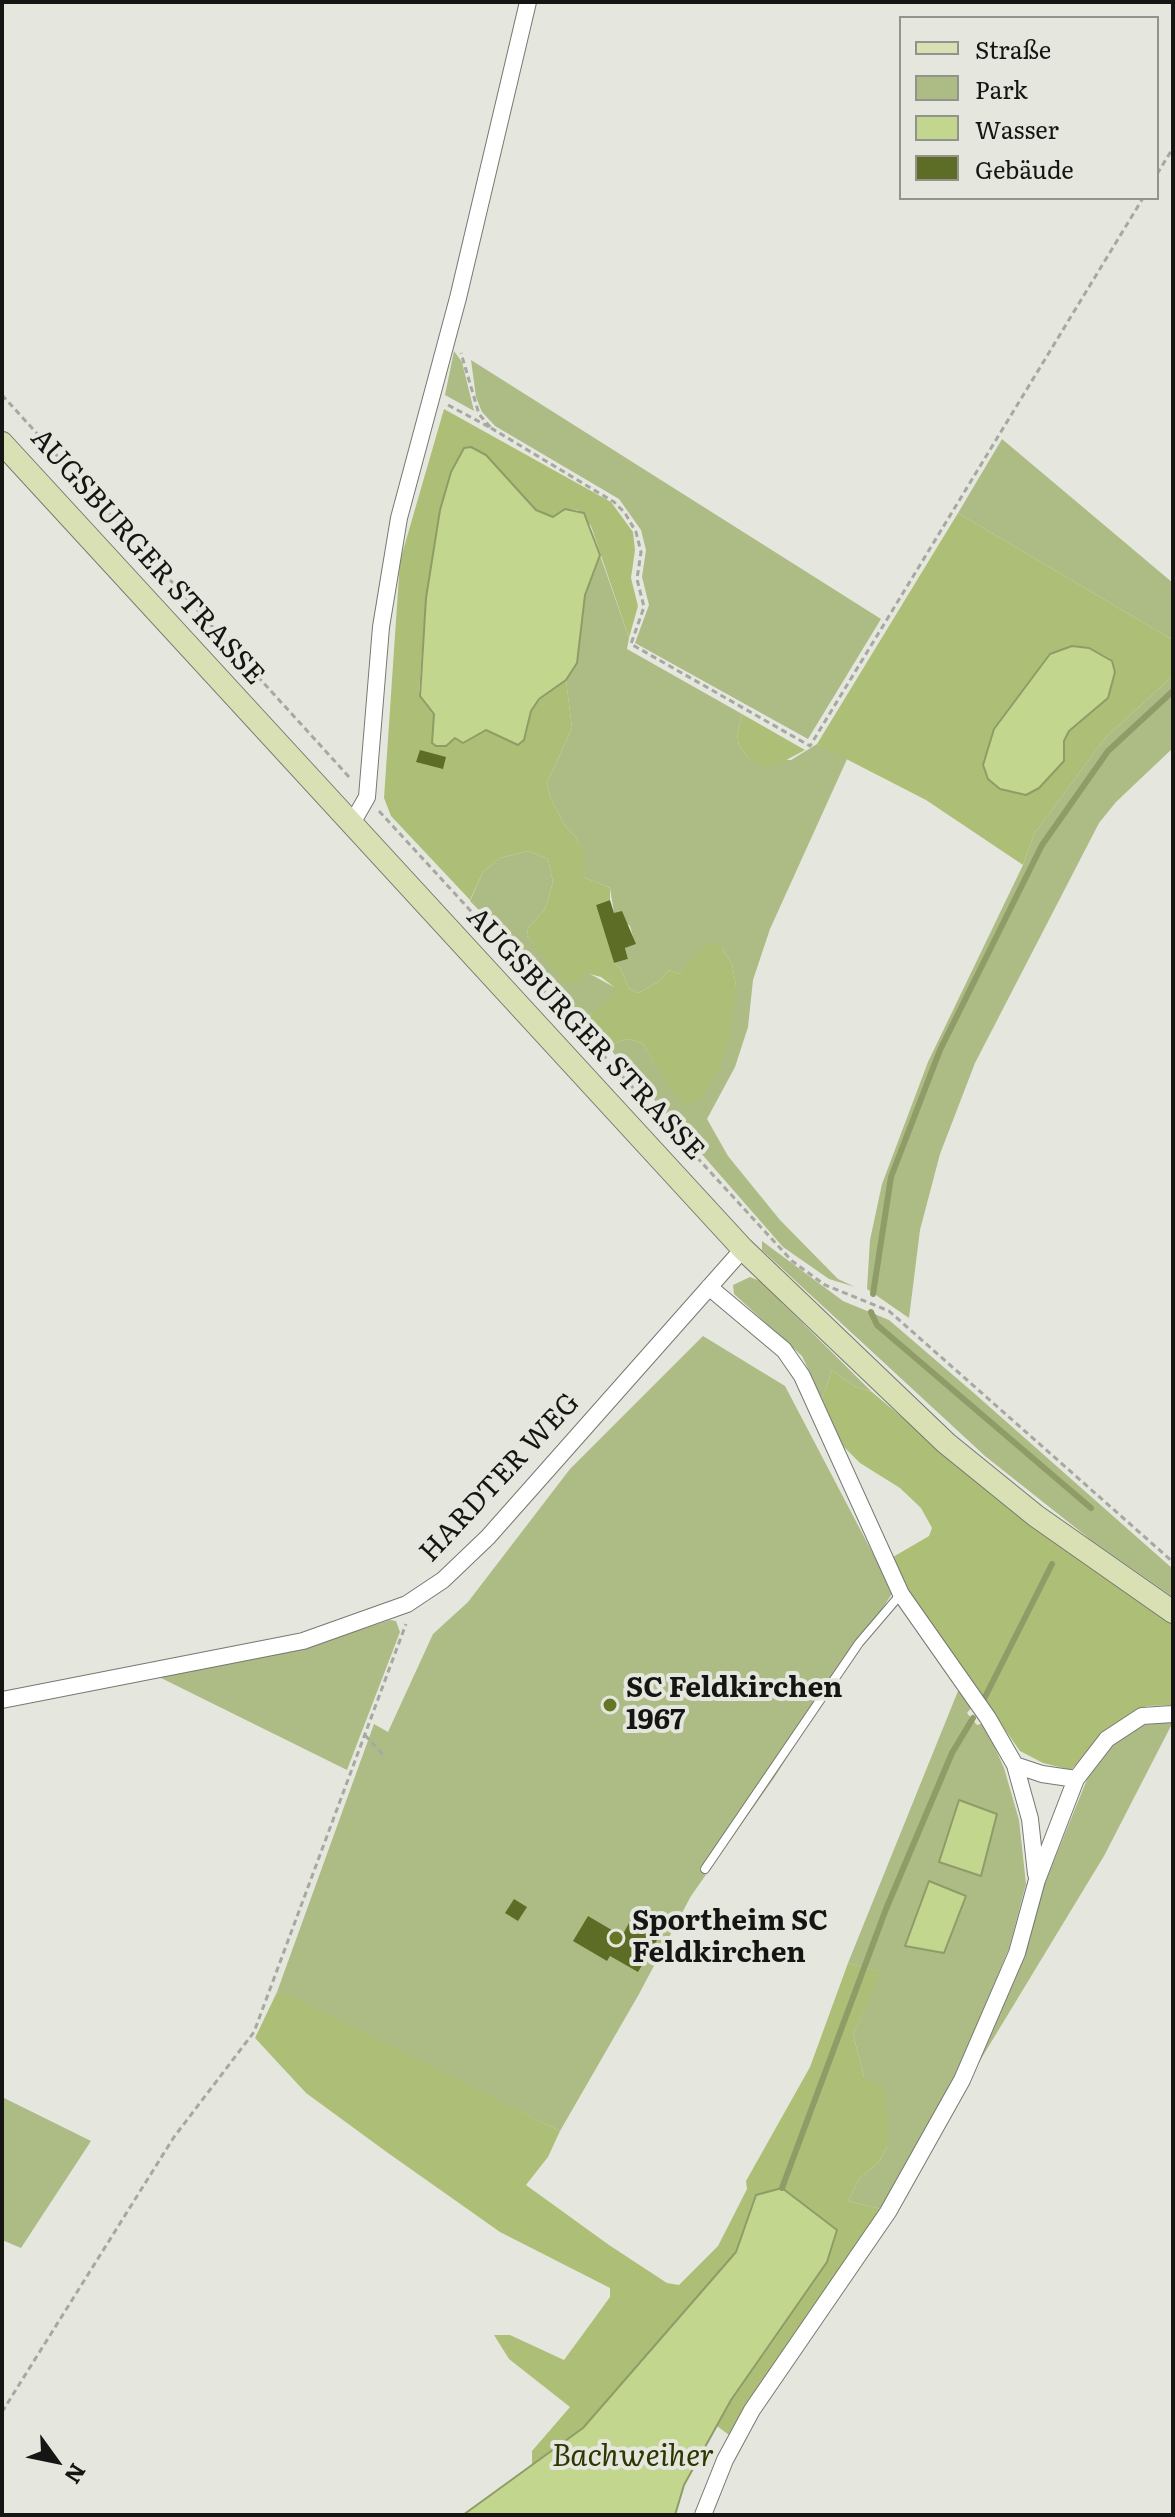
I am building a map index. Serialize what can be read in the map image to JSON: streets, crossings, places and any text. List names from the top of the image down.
{
  "streets": {
    "main road": ["AUGSBURGER STRASSE"],
    "street": ["HARDTER WEG"]
  },
  "crossings": [
    ["AUGSBURGER STRASSE", "HARDTER WEG"]
  ],
  "water": ["Bachweiher"],
  "places": ["SC Feldkirchen 1967", "Sportheim SC Feldkirchen"],
  "legend": [
    "Straße",
    "Park",
    "Wasser",
    "Gebäude"
  ],
  "north": "bottom right"
}
